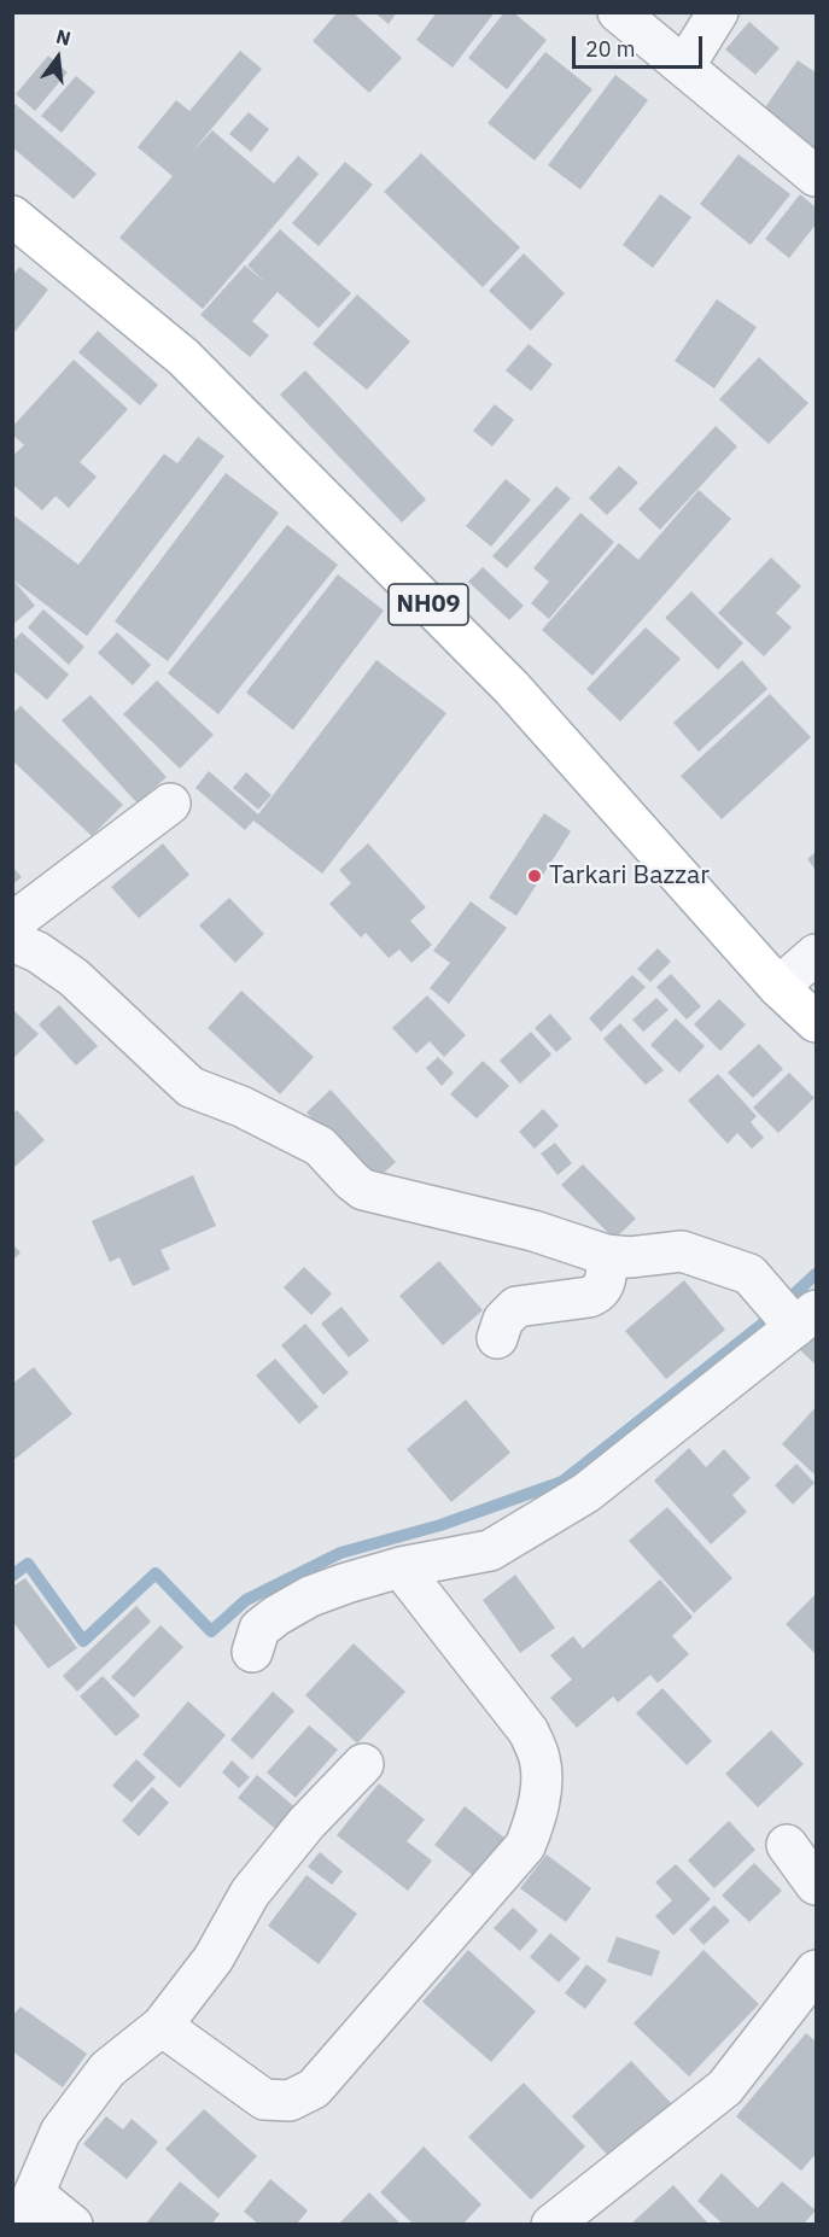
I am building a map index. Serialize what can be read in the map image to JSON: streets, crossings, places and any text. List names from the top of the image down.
{
  "streets": {
    "main road": ["NH09"]
  },
  "places": ["Tarkari Bazzar"],
  "scale_bar": "20 m",
  "north": "top"
}
